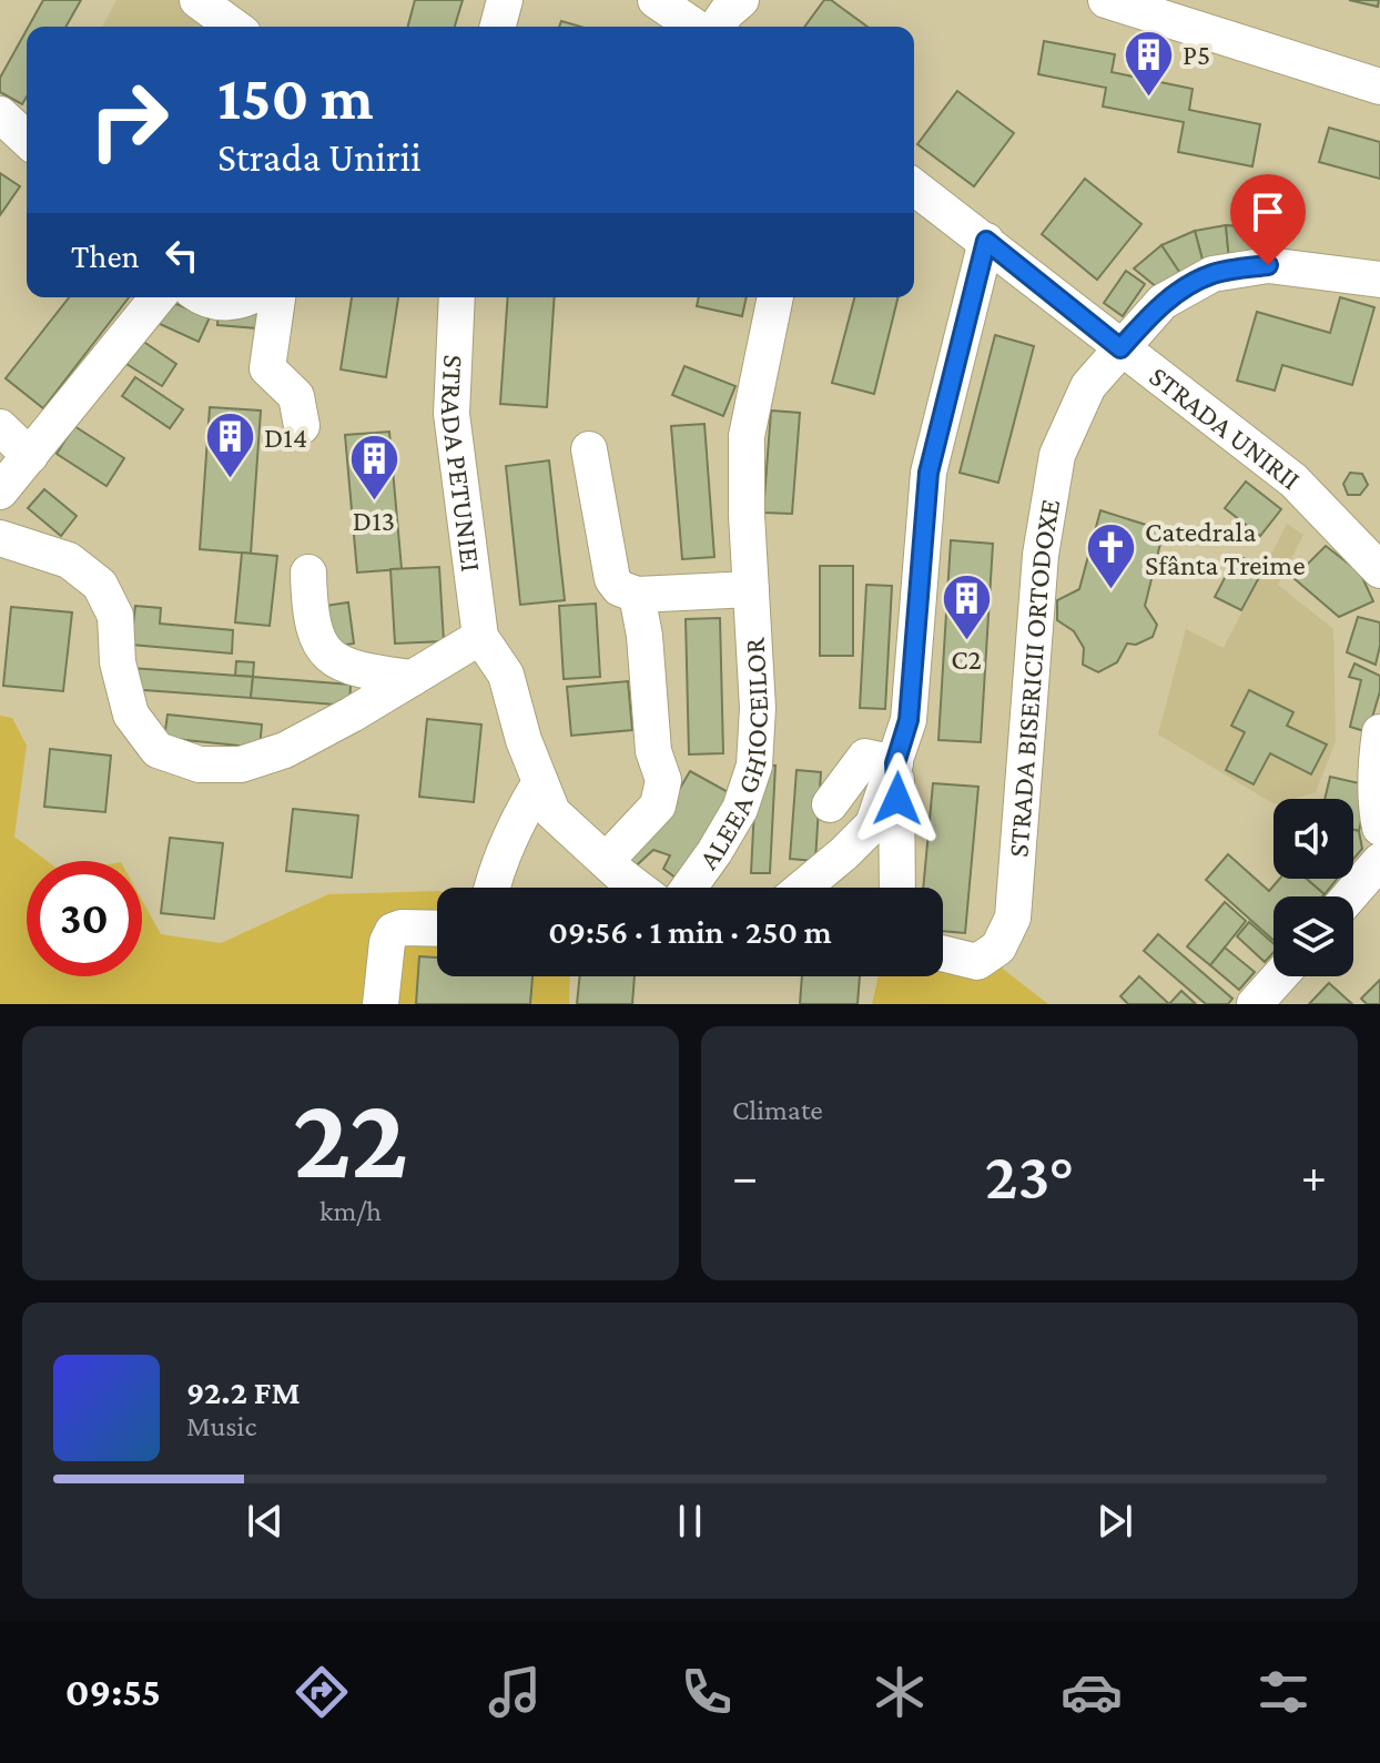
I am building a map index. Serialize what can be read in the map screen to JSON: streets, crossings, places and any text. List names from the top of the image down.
{
  "streets": {
    "street": [
      "STRADA UNIRII",
      "STRADA PETUNIEI",
      "STRADA BISERICII ORTODOXE",
      "ALEEA GHIOCEILOR"
    ]
  },
  "crossings": [
    ["STRADA UNIRII", "STRADA BISERICII ORTODOXE"]
  ],
  "places": {
    "building": [
      "P5",
      "D14",
      "D13",
      "C2"
    ],
    "church": ["Catedrala Sfânta Treime"]
  },
  "page": {
    "turn": ["150 m", "Strada Unirii"],
    "then": "Then",
    "limit": "30",
    "trip": "09:56 · 1 min · 250 m",
    "tile": [
      ["22", "km/h"],
      "Climate"
    ],
    "heat": ["−", "23°", "+"],
    "song": ["92.2 FM", "Music"],
    "tabs": "09:55"
  }
}
